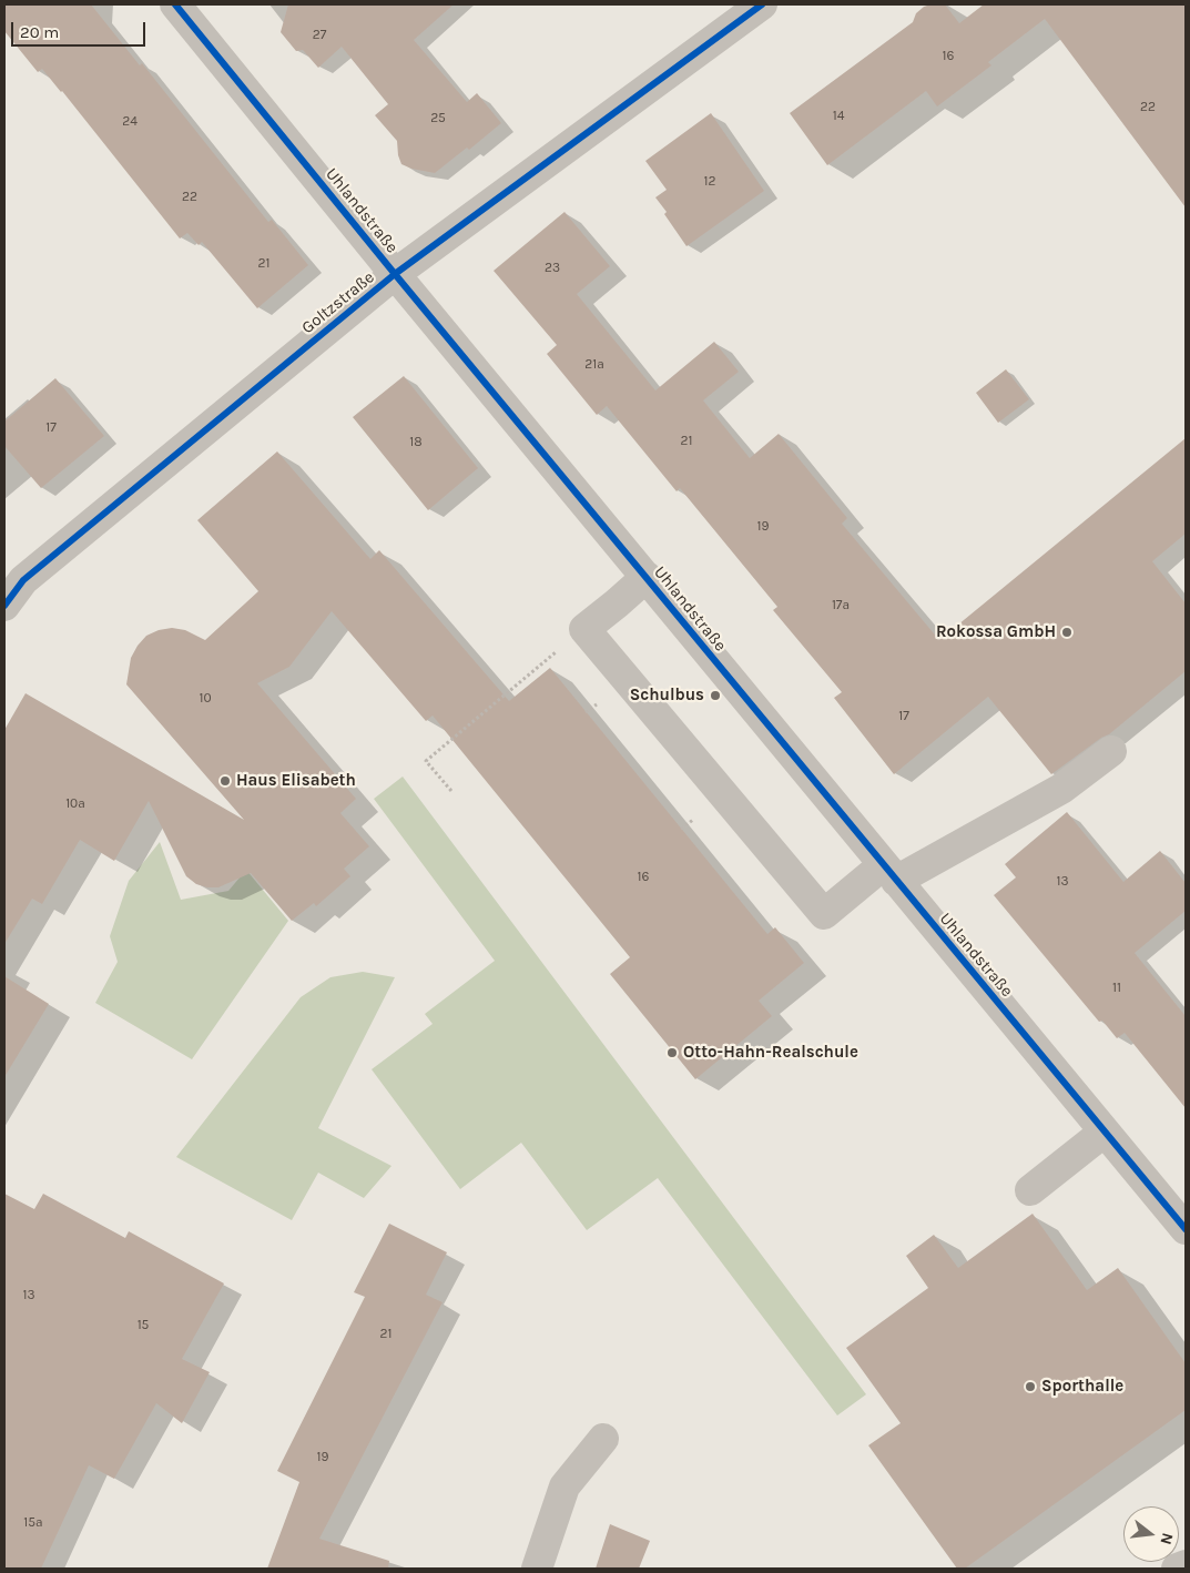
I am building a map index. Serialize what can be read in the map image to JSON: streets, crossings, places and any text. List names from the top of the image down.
{
  "streets": {
    "street": ["Uhlandstraße", "Goltzstraße"]
  },
  "crossings": [
    ["Uhlandstraße", "Goltzstraße"]
  ],
  "places": [
    "Rokossa GmbH",
    "Schulbus",
    "Haus Elisabeth",
    "Otto-Hahn-Realschule",
    "Sporthalle"
  ],
  "house_numbers": [
    "27",
    "16",
    "22",
    "14",
    "25",
    "24",
    "12",
    "22",
    "21",
    "23",
    "21a",
    "17",
    "21",
    "18",
    "19",
    "17a",
    "10",
    "17",
    "10a",
    "16",
    "13",
    "11",
    "13",
    "15",
    "21",
    "19",
    "15a"
  ],
  "scale_bar": "20 m",
  "north": "right"
}
